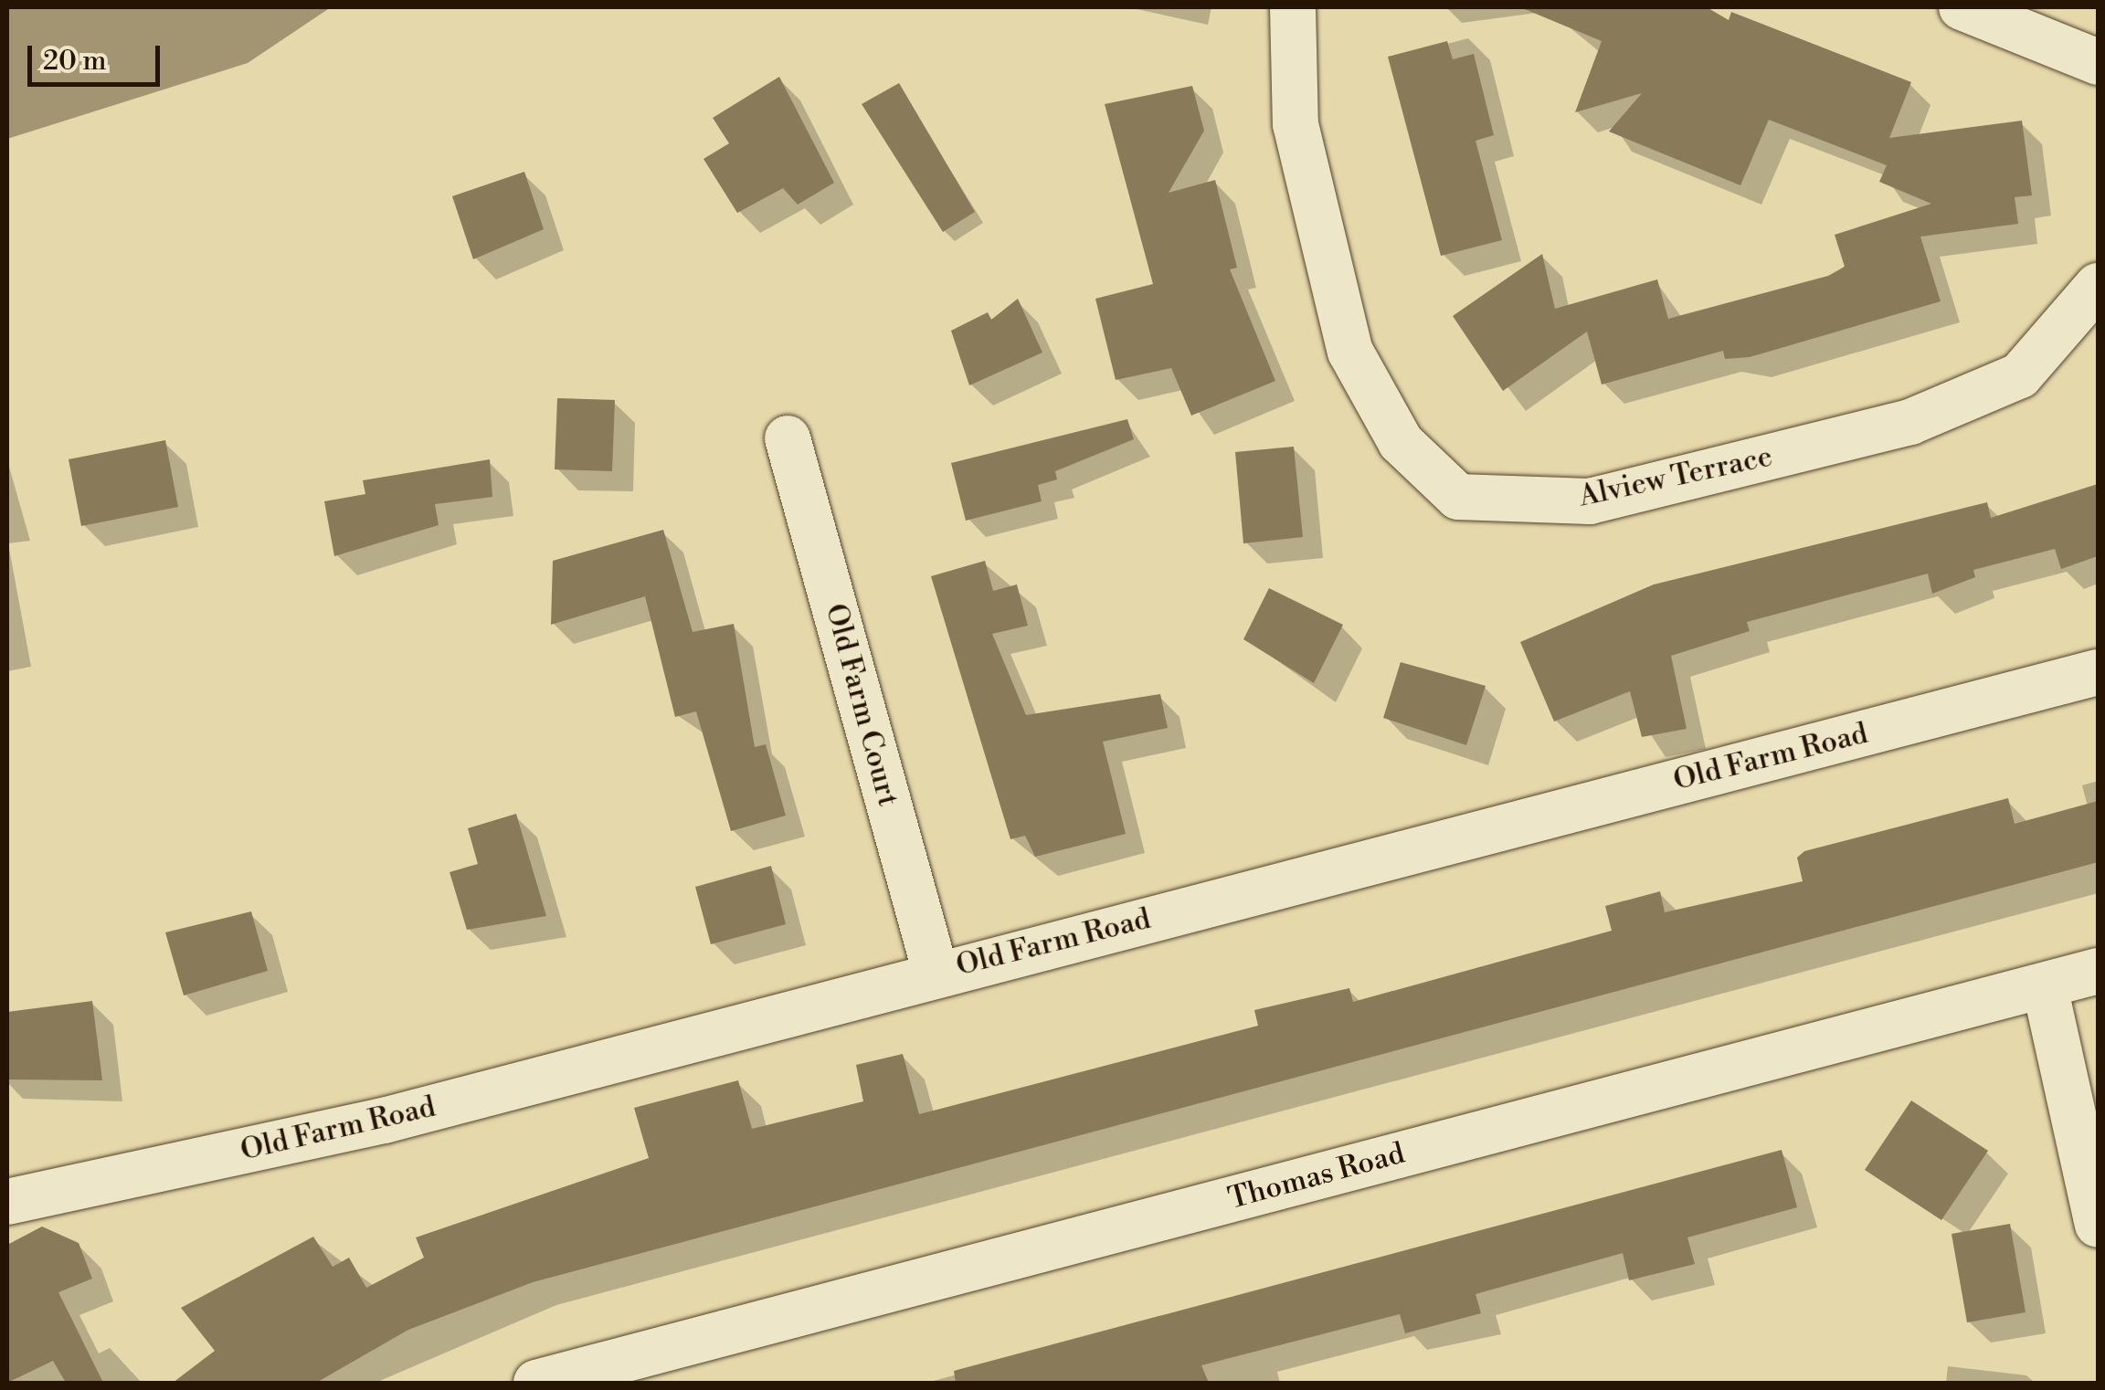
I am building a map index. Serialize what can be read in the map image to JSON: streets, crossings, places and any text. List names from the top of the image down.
{
  "streets": {
    "street": [
      "Alview Terrace",
      "Old Farm Court",
      "Old Farm Road",
      "Thomas Road"
    ]
  },
  "crossings": [
    ["Old Farm Court", "Old Farm Road"]
  ],
  "scale_bar": "20 m"
}
